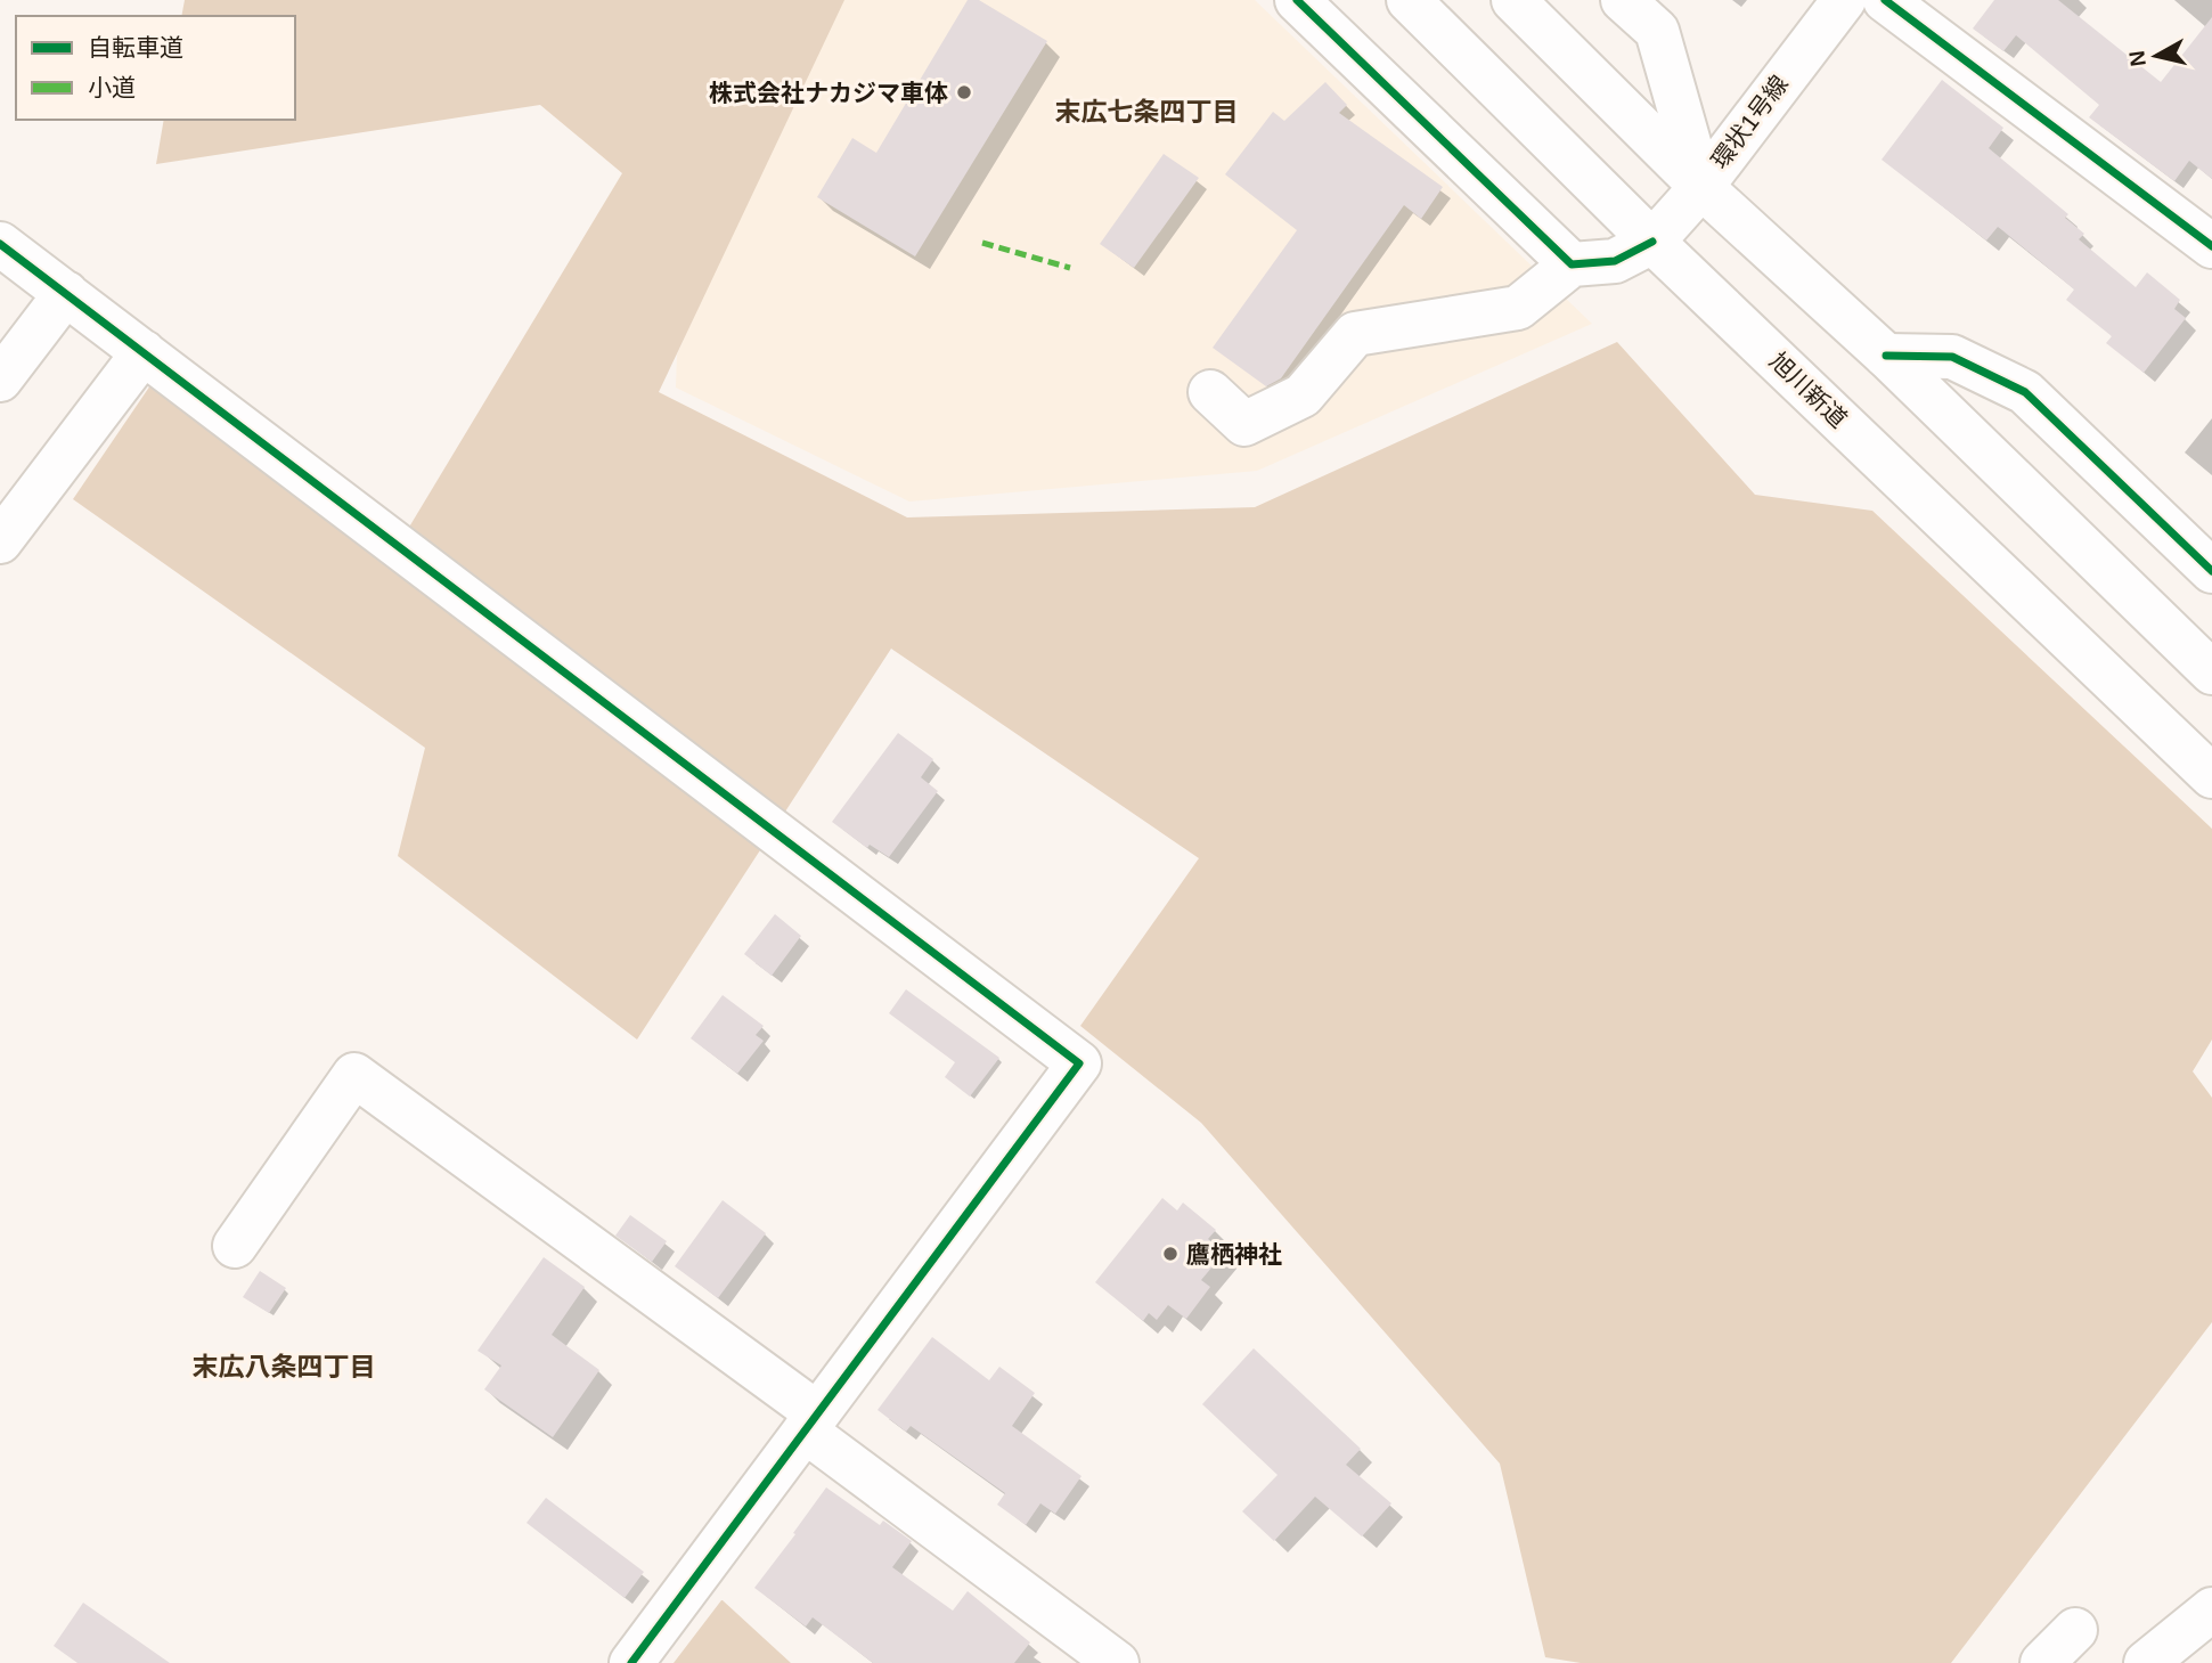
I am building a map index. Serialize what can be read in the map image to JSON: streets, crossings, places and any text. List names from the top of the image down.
{
  "streets": {
    "main road": ["環状1号線", "旭川新道"]
  },
  "crossings": [
    ["環状1号線", "旭川新道"]
  ],
  "districts": ["末広七条四丁目", "末広八条四丁目"],
  "places": ["株式会社ナカジマ車体", "鷹栖神社"],
  "legend": ["自転車道", "小道"],
  "north": "left"
}
